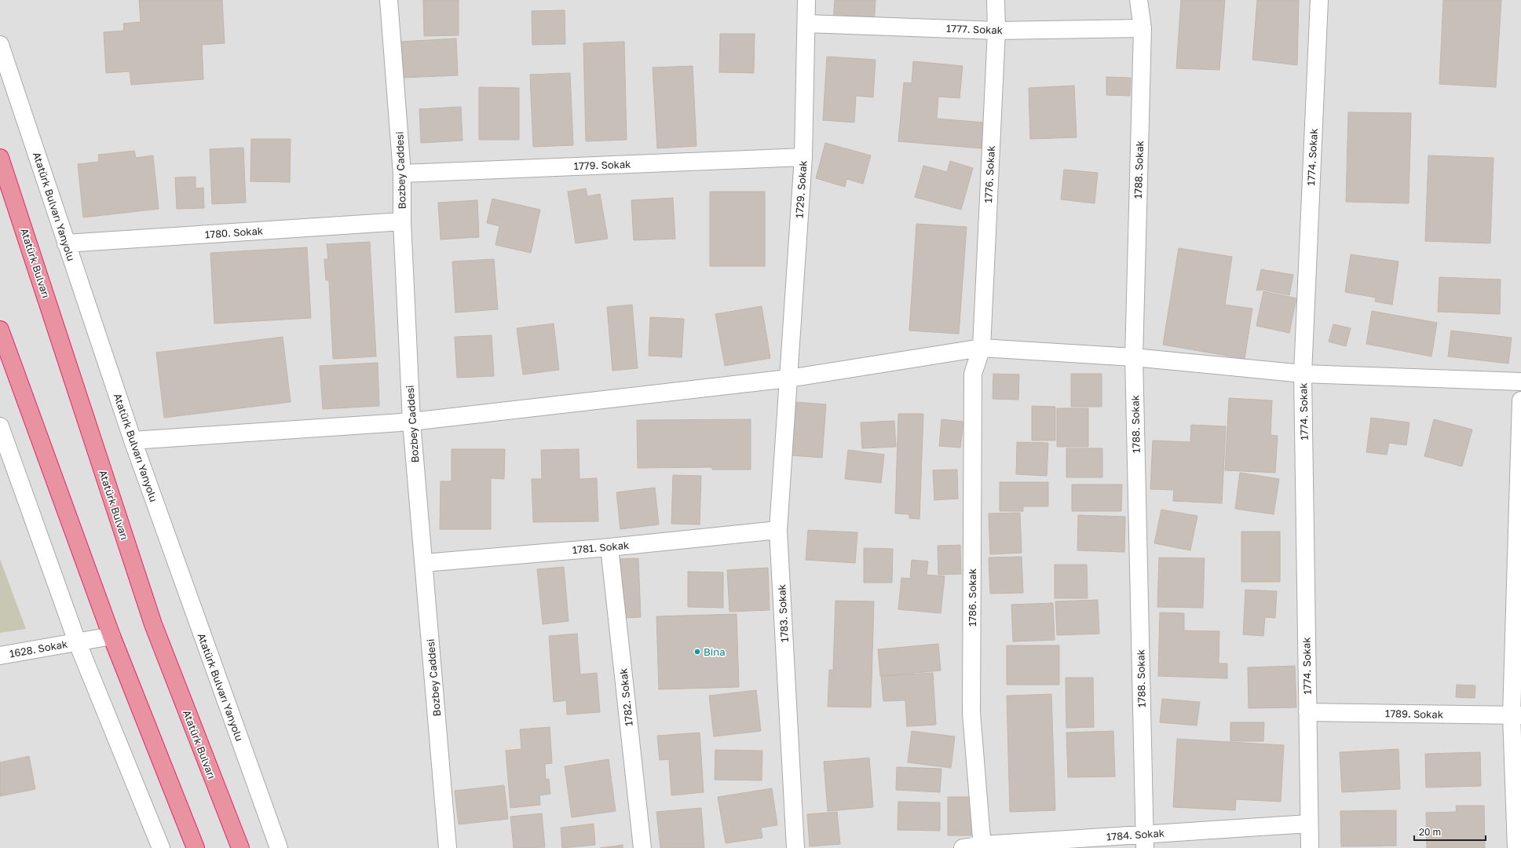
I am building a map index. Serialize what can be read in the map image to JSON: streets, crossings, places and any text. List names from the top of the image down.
{
  "streets": {
    "highway": ["Atatürk Bulvarı"],
    "street": [
      "1777. Sokak",
      "1774. Sokak",
      "1779. Sokak",
      "1788. Sokak",
      "Bozbey Caddesi",
      "1776. Sokak",
      "1729. Sokak",
      "Atatürk Bulvarı Yanyolu",
      "1780. Sokak",
      "1781. Sokak",
      "1786. Sokak",
      "1783. Sokak",
      "1628. Sokak",
      "1782. Sokak",
      "1789. Sokak",
      "1784. Sokak"
    ]
  },
  "crossings": [
    ["1777. Sokak", "1788. Sokak"],
    ["1777. Sokak", "1776. Sokak"],
    ["1777. Sokak", "1729. Sokak"],
    ["1774. Sokak", "1789. Sokak"],
    ["1774. Sokak", "1784. Sokak"],
    ["1779. Sokak", "Bozbey Caddesi"],
    ["1779. Sokak", "1729. Sokak"],
    ["1788. Sokak", "1784. Sokak"],
    ["Bozbey Caddesi", "1780. Sokak"],
    ["Bozbey Caddesi", "1781. Sokak"],
    ["1776. Sokak", "1786. Sokak"],
    ["1729. Sokak", "1783. Sokak"],
    ["Atatürk Bulvarı Yanyolu", "1780. Sokak"],
    ["1781. Sokak", "1783. Sokak"],
    ["1781. Sokak", "1782. Sokak"],
    ["1786. Sokak", "1784. Sokak"]
  ],
  "places": ["Bina"],
  "scale_bar": "20 m"
}
